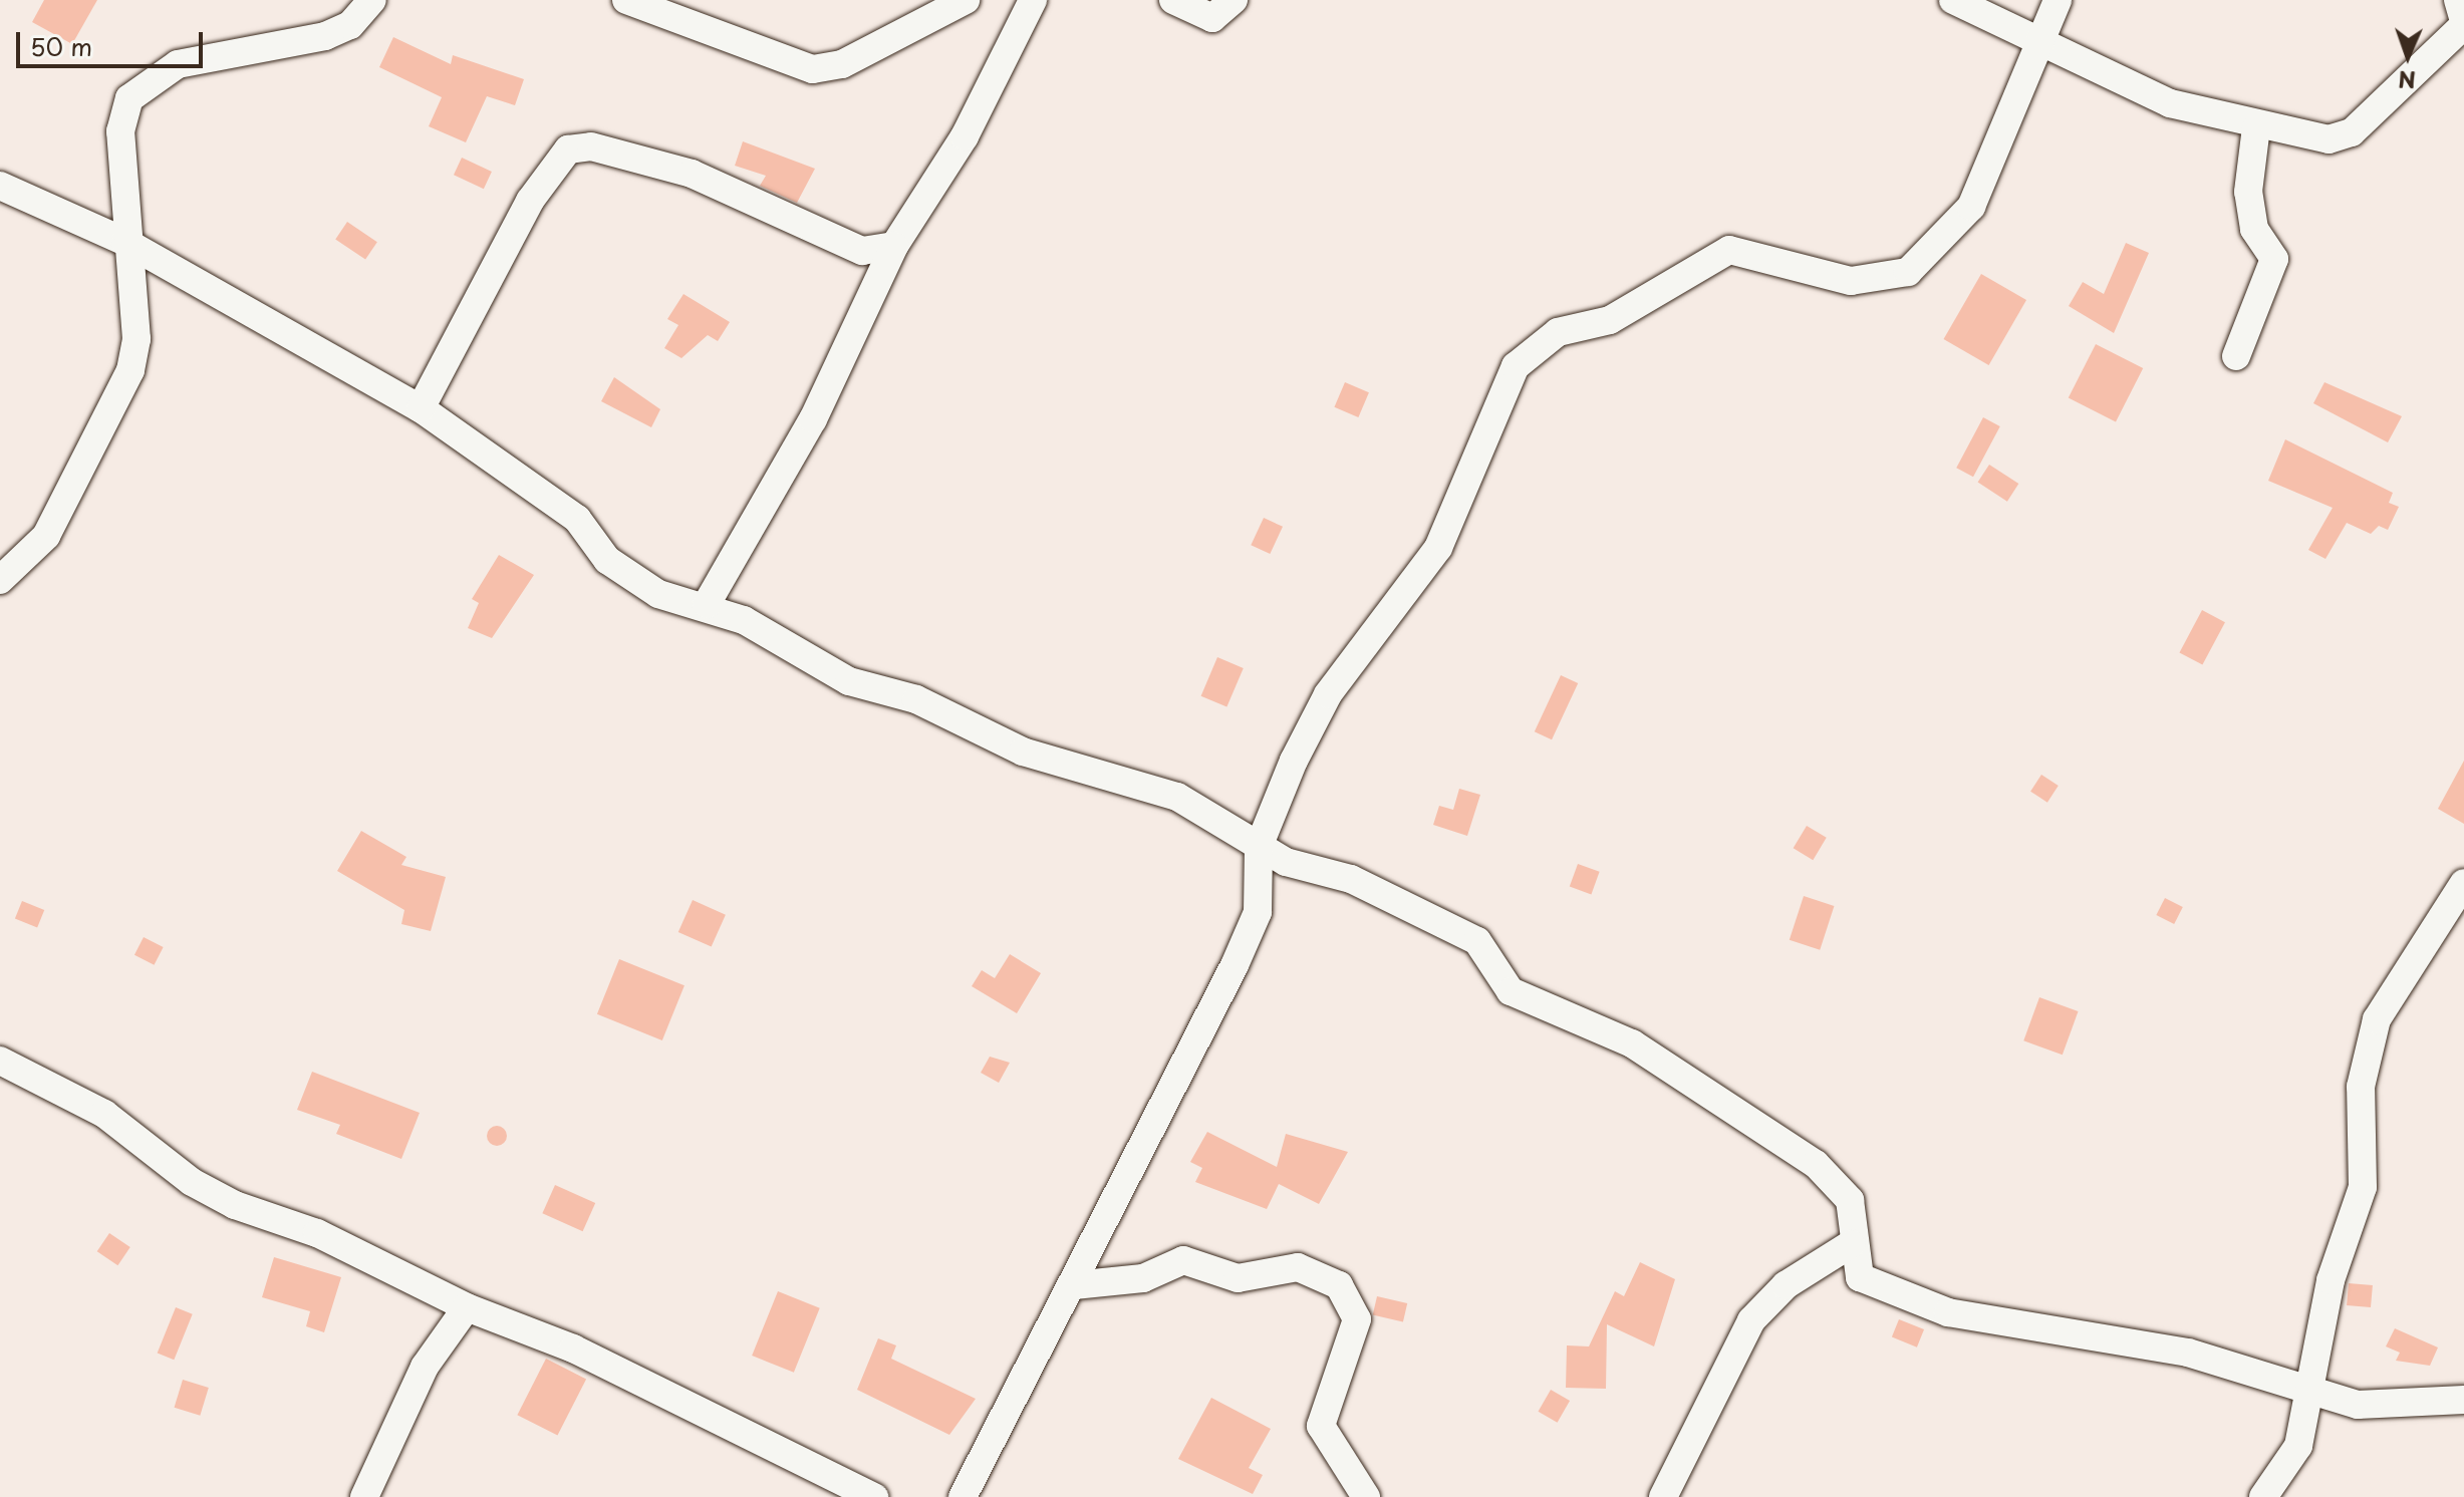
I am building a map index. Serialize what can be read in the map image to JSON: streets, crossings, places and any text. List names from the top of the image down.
{
  "scale_bar": "50 m",
  "north": "bottom"
}
